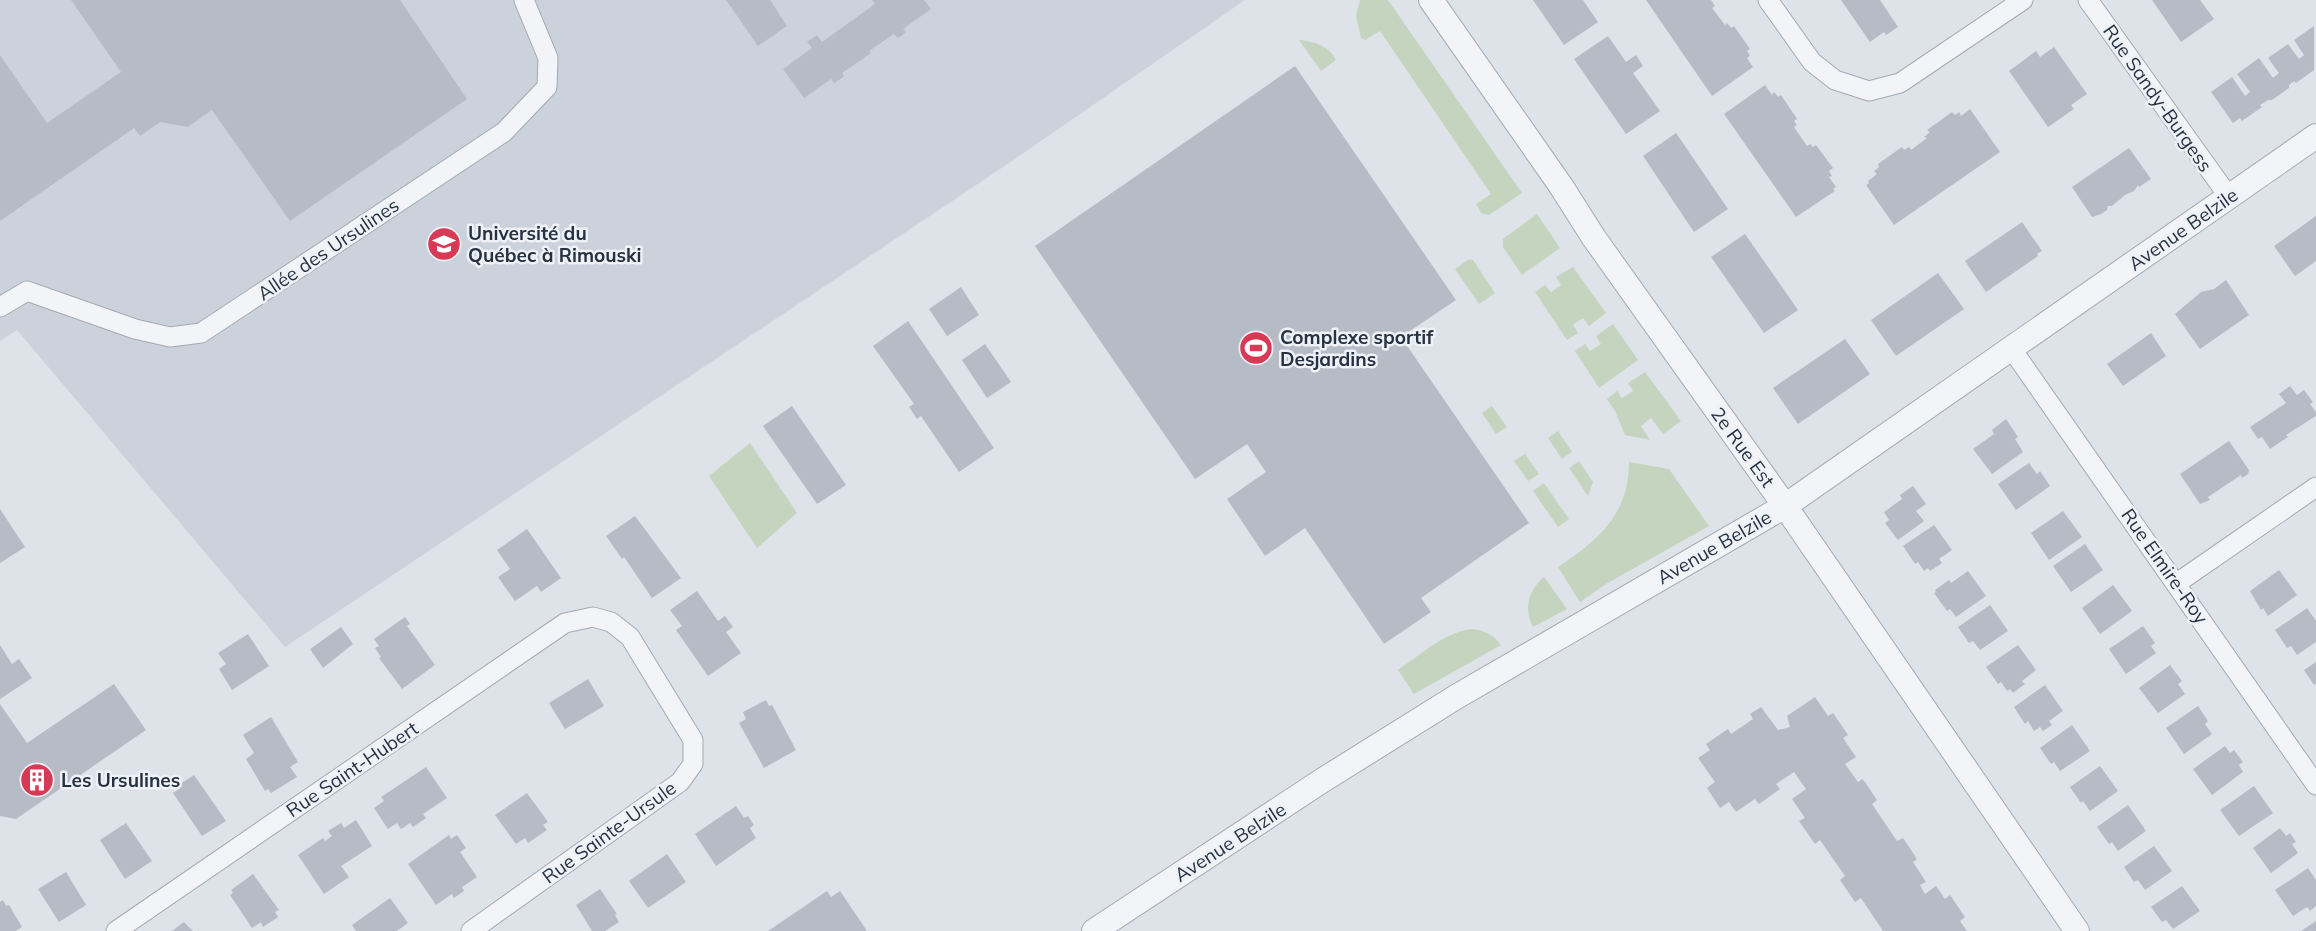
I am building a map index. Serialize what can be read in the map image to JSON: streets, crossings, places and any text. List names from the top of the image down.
{
  "streets": {
    "street": [
      "Rue Sandy-Burgess",
      "Avenue Belzile",
      "Allée des Ursulines",
      "2e Rue Est",
      "Rue Elmire-Roy",
      "Rue Saint-Hubert",
      "Rue Sainte-Ursule"
    ]
  },
  "crossings": [
    ["Rue Sandy-Burgess", "Avenue Belzile"],
    ["Avenue Belzile", "2e Rue Est"],
    ["Avenue Belzile", "Rue Elmire-Roy"],
    ["Rue Saint-Hubert", "Rue Sainte-Ursule"]
  ],
  "places": {
    "school or university": ["Université du Québec à Rimouski"],
    "sports": ["Complexe sportif Desjardins"],
    "building": ["Les Ursulines"]
  }
}
